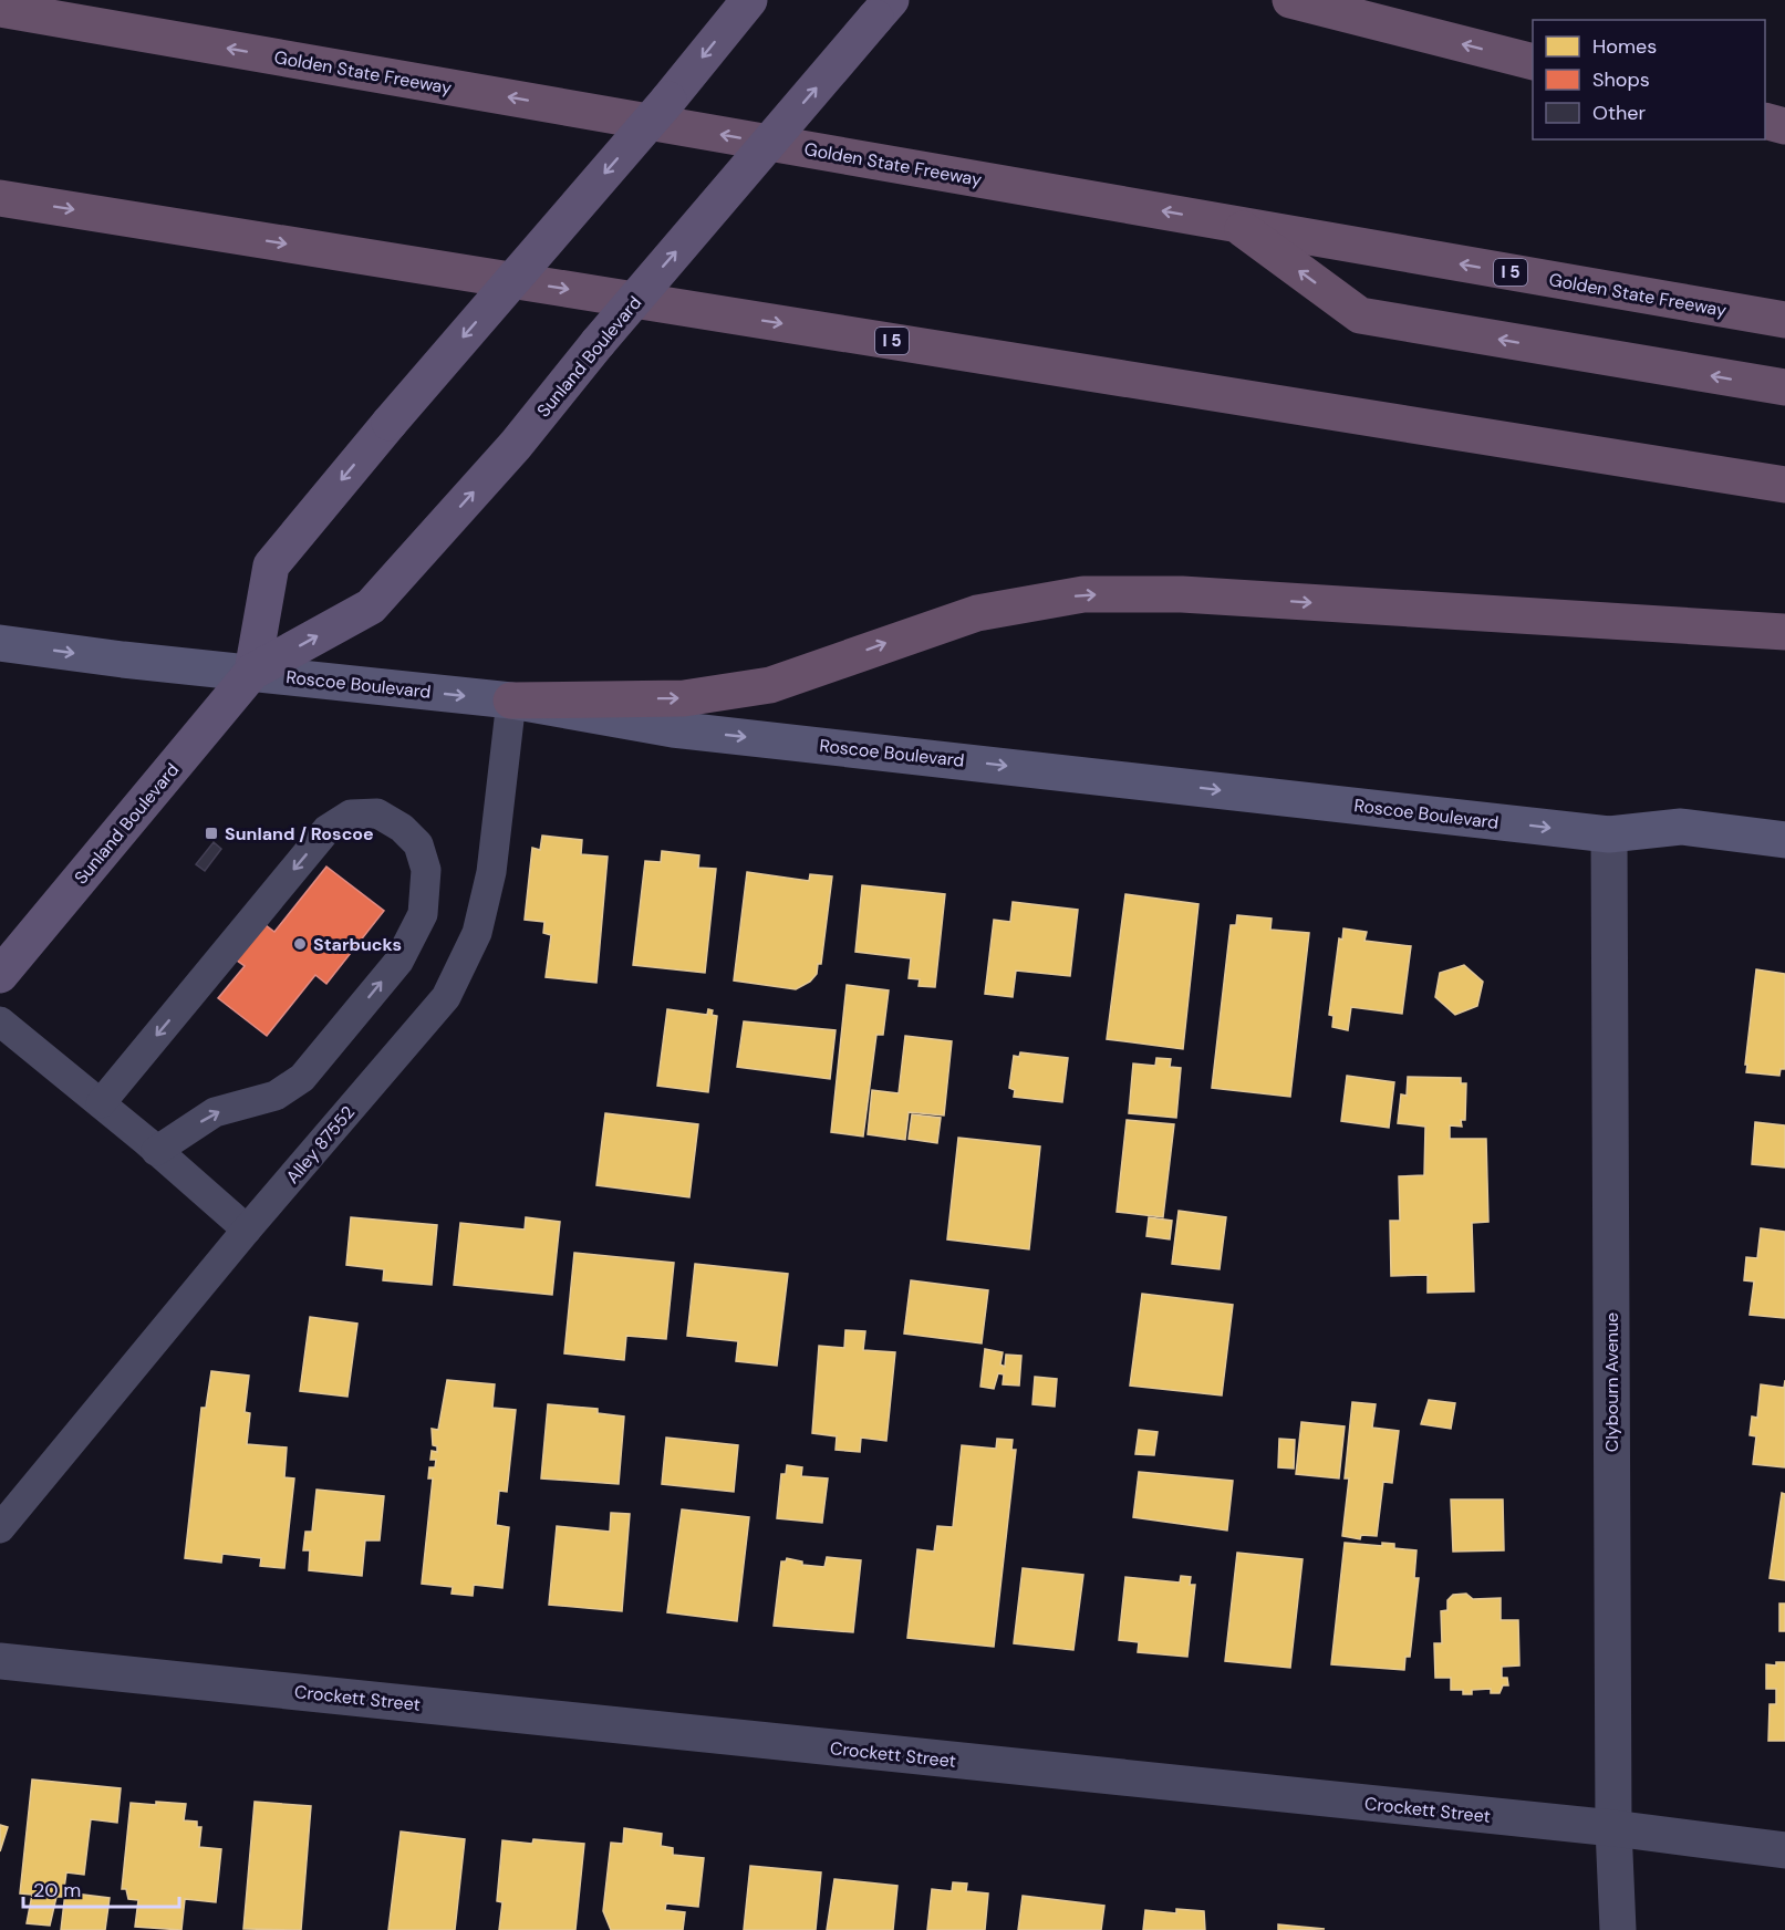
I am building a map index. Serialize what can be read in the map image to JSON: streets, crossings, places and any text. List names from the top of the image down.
{
  "streets": {
    "highway": ["Golden State Freeway", "I 5"],
    "main road": ["Sunland Boulevard", "Roscoe Boulevard"],
    "street": ["Clybourn Avenue", "Crockett Street"],
    "lane": ["Alley 87552"]
  },
  "crossings": [
    ["Sunland Boulevard", "Roscoe Boulevard"],
    ["Roscoe Boulevard", "Alley 87552"],
    ["Roscoe Boulevard", "Clybourn Avenue"],
    ["Clybourn Avenue", "Crockett Street"]
  ],
  "one_way": ["Roscoe Boulevard"],
  "places": {
    "transit": ["Sunland / Roscoe"],
    "other": ["Starbucks"]
  },
  "legend": ["Homes", "Shops", "Other"],
  "scale_bar": "20 m"
}
